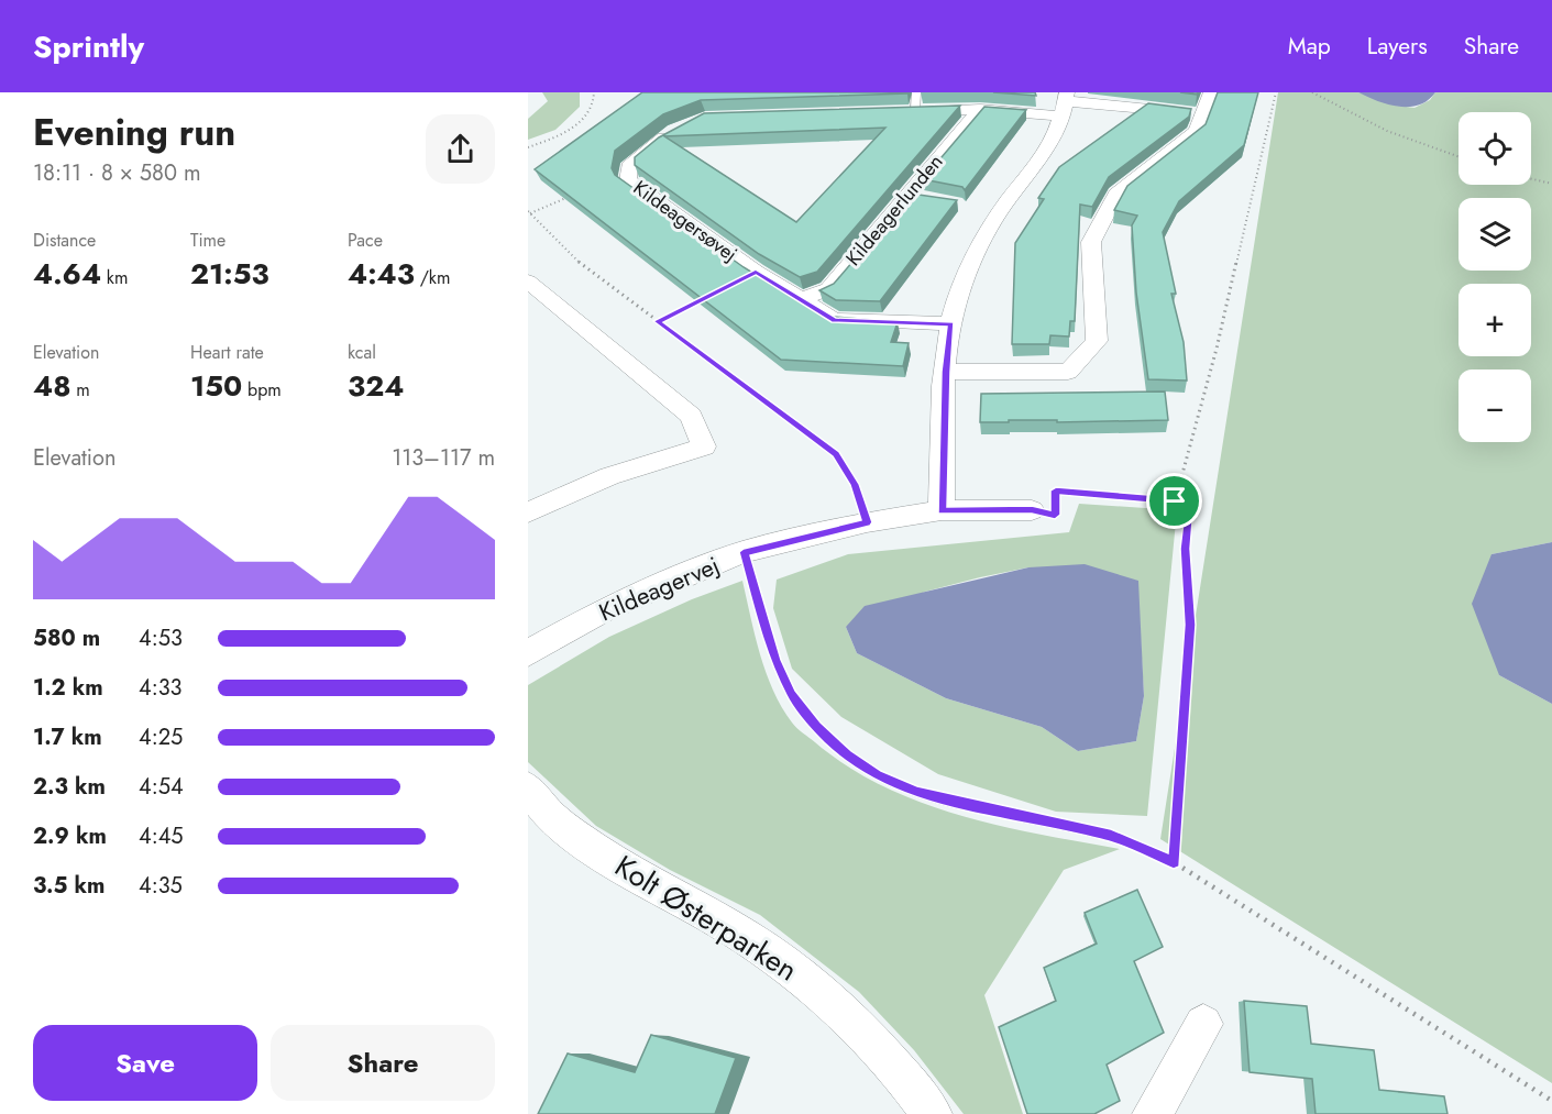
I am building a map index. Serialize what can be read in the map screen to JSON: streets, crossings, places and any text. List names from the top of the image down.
{
  "streets": {
    "street": [
      "Kildeagerlunden",
      "Kildeagersøvej",
      "Kildeagervej",
      "Kolt Østerparken"
    ]
  },
  "crossings": [
    ["Kildeagerlunden", "Kildeagersøvej"]
  ],
  "page": {
    "header": "Sprintly",
    "nav": ["Map", "Layers", "Share"],
    "heading": ["Evening run", "18:11 · 8 × 580 m"],
    "map_buttons": ["+", "−"],
    "stats": [
      ["Distance", "4.64 km"],
      ["Time", "21:53"],
      ["Pace", "4:43 /km"],
      ["Elevation", "48 m"],
      ["Heart rate", "150 bpm"],
      ["kcal", "324"]
    ],
    "chart": ["Elevation", "113–117 m"],
    "list": [
      {
        "name": "580 m",
        "note": "4:53"
      },
      {
        "name": "1.2 km",
        "note": "4:33"
      },
      {
        "name": "1.7 km",
        "note": "4:25"
      },
      {
        "name": "2.3 km",
        "note": "4:54"
      },
      {
        "name": "2.9 km",
        "note": "4:45"
      },
      {
        "name": "3.5 km",
        "note": "4:35"
      }
    ],
    "buttons": ["Save", "Share"]
  }
}
